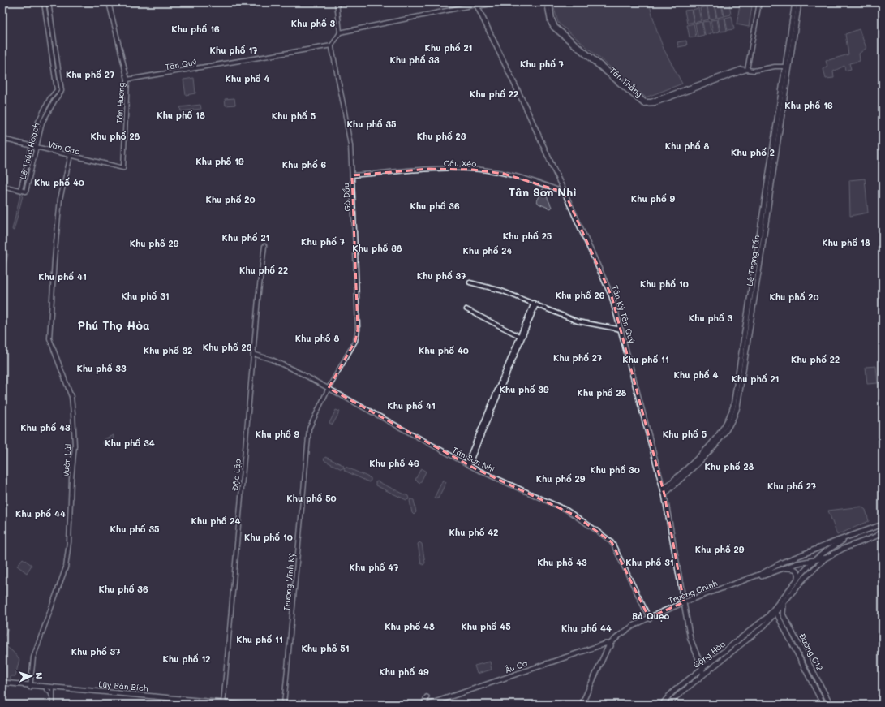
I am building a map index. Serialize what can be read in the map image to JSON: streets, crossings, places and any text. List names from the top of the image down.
{
  "streets": {
    "main road": [
      "Lê Trọng Tấn",
      "Tân Kỳ Tân Quý",
      "Trường Chinh",
      "Đường C12",
      "Cộng Hòa",
      "Âu Cơ",
      "Lũy Bán Bích"
    ],
    "street": [
      "Tân Quý",
      "Tân Thắng",
      "Tân Hương",
      "Văn Cao",
      "Lê Thúc Hoạch",
      "Cầu Xéo",
      "Gò Dầu",
      "Tân Sơn Nhì",
      "Vườn Lài",
      "Độc Lập",
      "Trương Vĩnh Ký"
    ]
  },
  "crossings": [
    ["Tân Quý", "Tân Hương"],
    ["Tân Quý", "Gò Dầu"],
    ["Tân Thắng", "Lê Trọng Tấn"],
    ["Tân Hương", "Văn Cao"],
    ["Văn Cao", "Lê Thúc Hoạch"],
    ["Văn Cao", "Vườn Lài"],
    ["Cầu Xéo", "Gò Dầu"],
    ["Cầu Xéo", "Tân Kỳ Tân Quý"],
    ["Gò Dầu", "Tân Sơn Nhì"],
    ["Gò Dầu", "Trương Vĩnh Ký"],
    ["Lê Trọng Tấn", "Tân Kỳ Tân Quý"],
    ["Tân Kỳ Tân Quý", "Trường Chinh"],
    ["Tân Kỳ Tân Quý", "Cộng Hòa"],
    ["Tân Sơn Nhì", "Độc Lập"],
    ["Tân Sơn Nhì", "Trương Vĩnh Ký"],
    ["Tân Sơn Nhì", "Trường Chinh"],
    ["Vườn Lài", "Lũy Bán Bích"],
    ["Độc Lập", "Lũy Bán Bích"],
    ["Trường Chinh", "Cộng Hòa"],
    ["Trường Chinh", "Âu Cơ"],
    ["Đường C12", "Cộng Hòa"]
  ],
  "districts": [
    "Khu phố 3",
    "Khu phố 16",
    "Khu phố 21",
    "Khu phố 17",
    "Khu phố 33",
    "Khu phố 7",
    "Khu phố 27",
    "Khu phố 4",
    "Khu phố 22",
    "Khu phố 16",
    "Khu phố 18",
    "Khu phố 5",
    "Khu phố 35",
    "Khu phố 28",
    "Khu phố 23",
    "Khu phố 8",
    "Khu phố 2",
    "Khu phố 19",
    "Khu phố 6",
    "Khu phố 40",
    "Tân Sơn Nhì",
    "Khu phố 9",
    "Khu phố 20",
    "Khu phố 36",
    "Khu phố 25",
    "Khu phố 21",
    "Khu phố 7",
    "Khu phố 18",
    "Khu phố 29",
    "Khu phố 38",
    "Khu phố 24",
    "Khu phố 22",
    "Khu phố 37",
    "Khu phố 41",
    "Khu phố 10",
    "Khu phố 26",
    "Khu phố 31",
    "Khu phố 20",
    "Khu phố 3",
    "Phú Thọ Hòa",
    "Khu phố 8",
    "Khu phố 23",
    "Khu phố 32",
    "Khu phố 40",
    "Khu phố 27",
    "Khu phố 11",
    "Khu phố 22",
    "Khu phố 33",
    "Khu phố 4",
    "Khu phố 21",
    "Khu phố 39",
    "Khu phố 28",
    "Khu phố 41",
    "Khu phố 43",
    "Khu phố 9",
    "Khu phố 5",
    "Khu phố 34",
    "Khu phố 46",
    "Khu phố 28",
    "Khu phố 30",
    "Khu phố 29",
    "Khu phố 27",
    "Khu phố 50",
    "Khu phố 44",
    "Khu phố 24",
    "Khu phố 35",
    "Khu phố 42",
    "Khu phố 10",
    "Khu phố 29",
    "Khu phố 43",
    "Khu phố 31",
    "Khu phố 47",
    "Khu phố 36",
    "Bà Quẹo",
    "Khu phố 48",
    "Khu phố 45",
    "Khu phố 44",
    "Khu phố 11",
    "Khu phố 51",
    "Khu phố 37",
    "Khu phố 12",
    "Khu phố 49"
  ],
  "north": "right"
}
